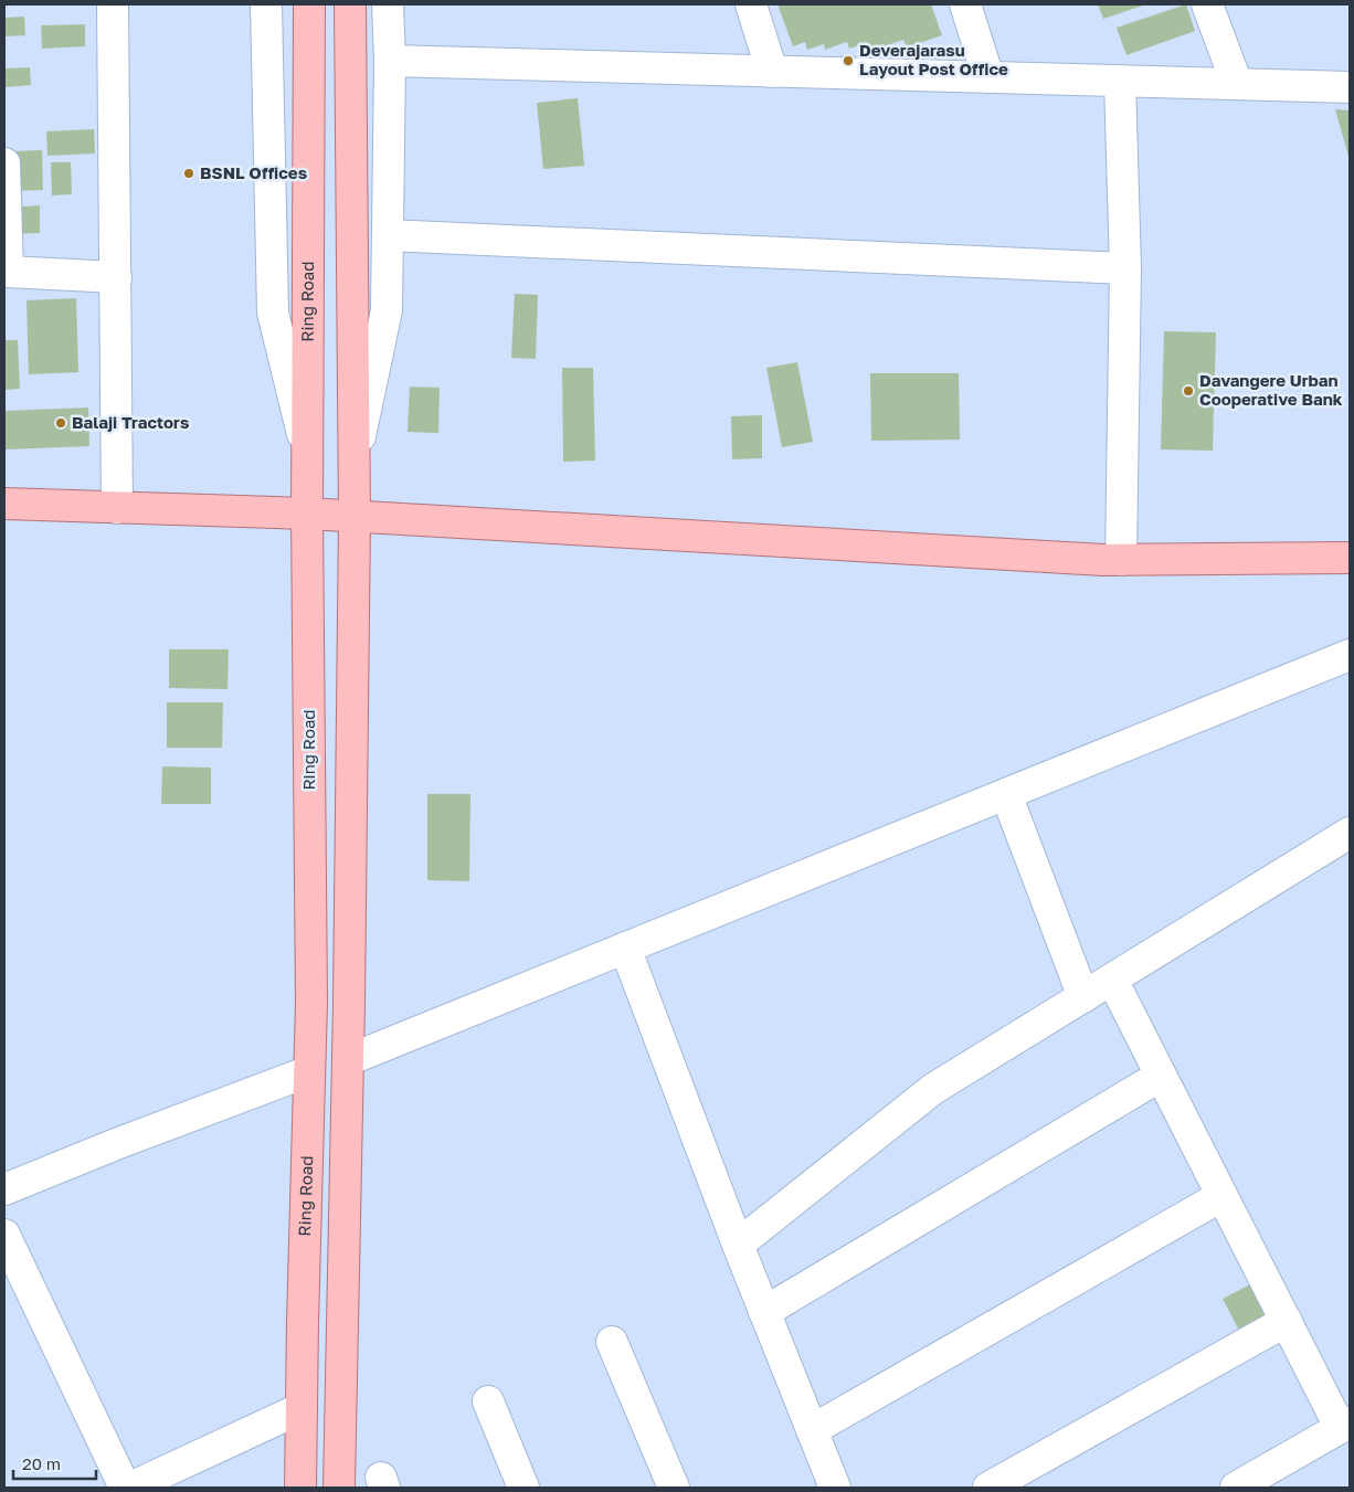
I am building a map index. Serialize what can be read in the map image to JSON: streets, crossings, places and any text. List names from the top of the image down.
{
  "streets": {
    "main road": ["Ring Road"]
  },
  "places": [
    "Deverajarasu Layout Post Office",
    "BSNL Offices",
    "Davangere Urban Cooperative Bank",
    "Balaji Tractors"
  ],
  "scale_bar": "20 m"
}
